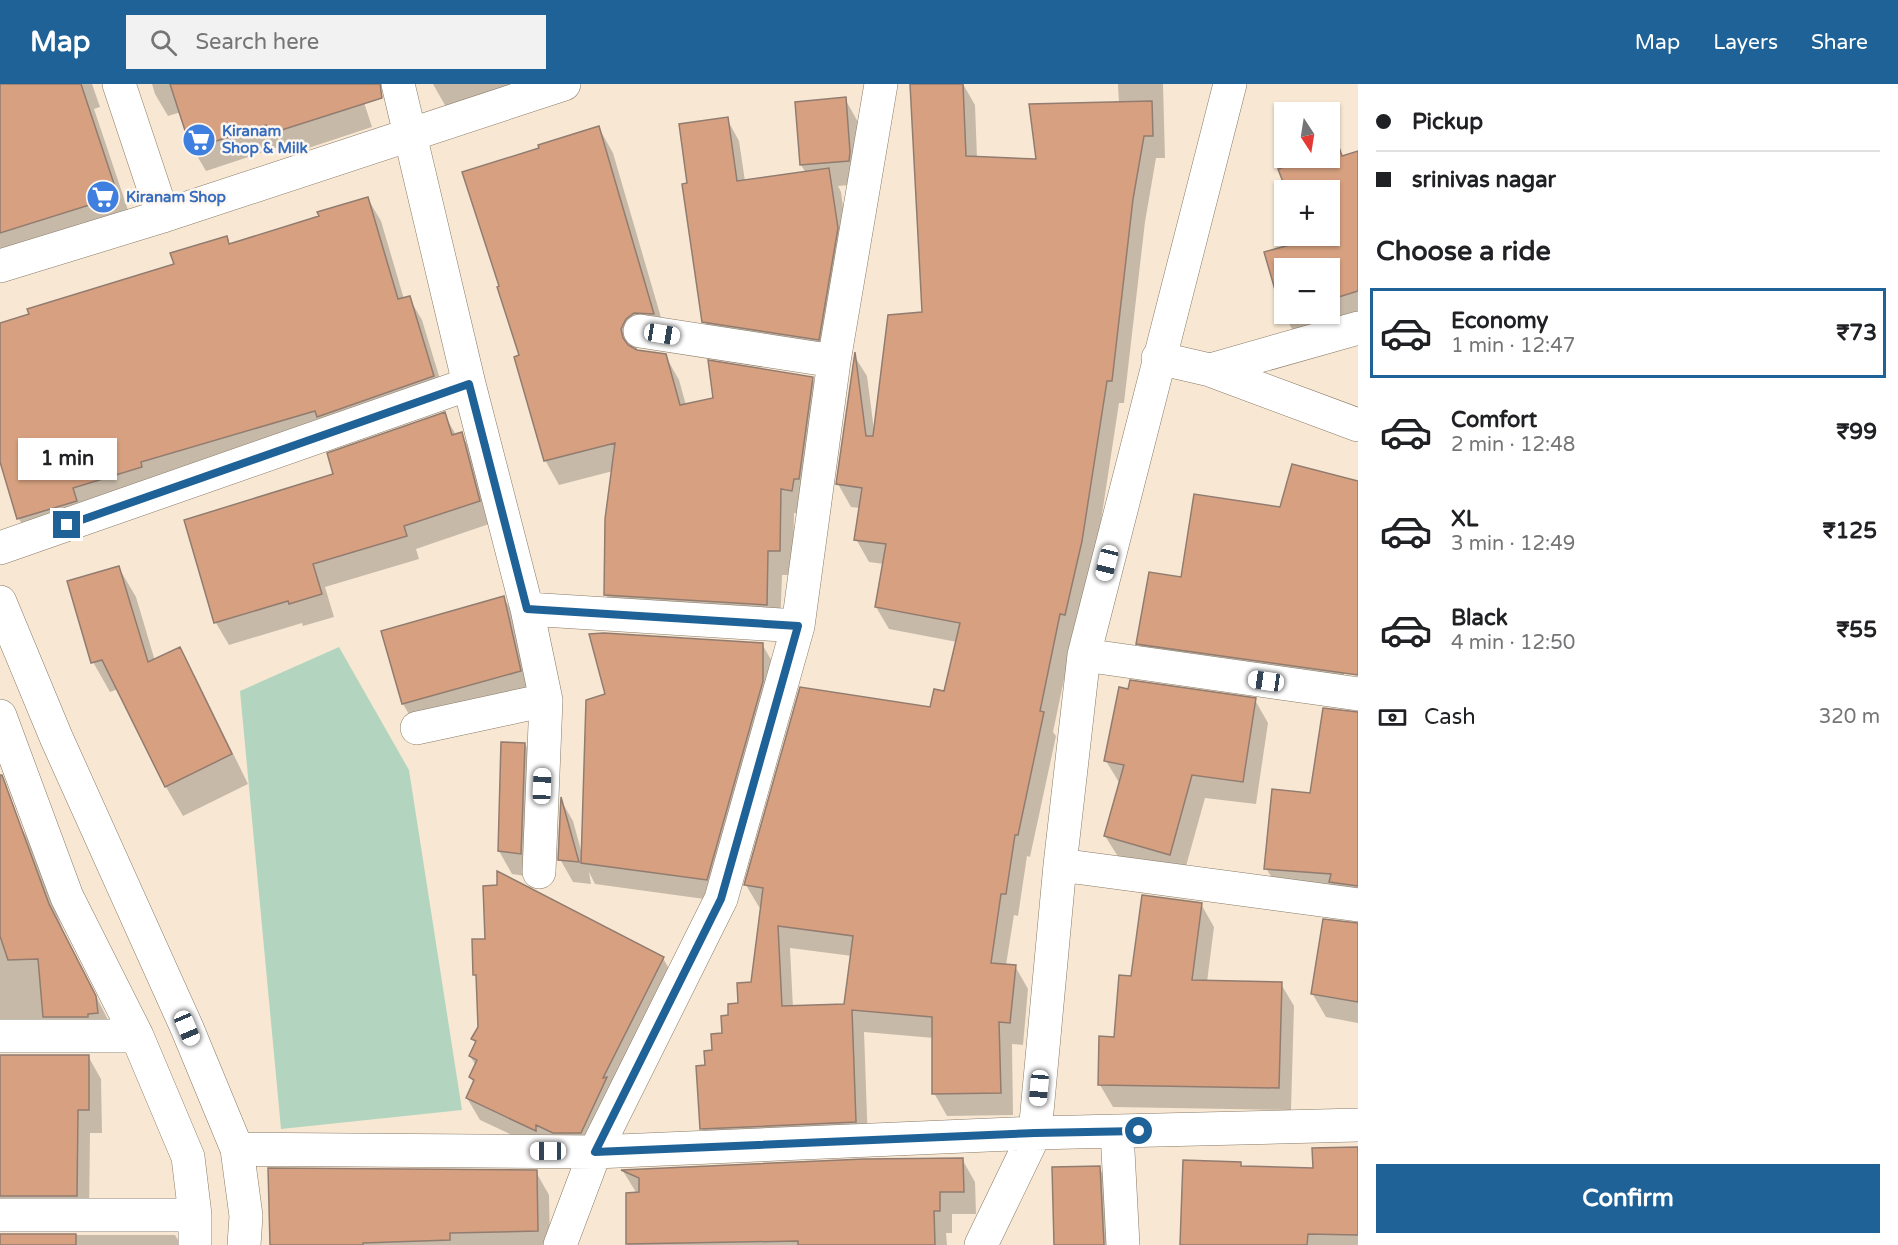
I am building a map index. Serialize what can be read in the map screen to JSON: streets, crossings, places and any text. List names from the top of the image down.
{
  "places": {
    "supermarket": ["Kiranam Shop & Milk", "Kiranam Shop"]
  },
  "north": "bottom",
  "page": {
    "header": "Map",
    "search": "Search here",
    "nav": ["Map", "Layers", "Share"],
    "banner": ["Pickup", "srinivas nagar"],
    "map_buttons": ["+", "−"],
    "heading": "Choose a ride",
    "list": [
      {
        "name": "Economy",
        "note": "1 min · 12:47",
        "value": "₹73"
      },
      {
        "name": "Comfort",
        "note": "2 min · 12:48",
        "value": "₹99"
      },
      {
        "name": "XL",
        "note": "3 min · 12:49",
        "value": "₹125"
      },
      {
        "name": "Black",
        "note": "4 min · 12:50",
        "value": "₹55"
      }
    ],
    "bubble": "1 min",
    "pay": ["Cash", "320 m"],
    "buttons": "Confirm"
  }
}
